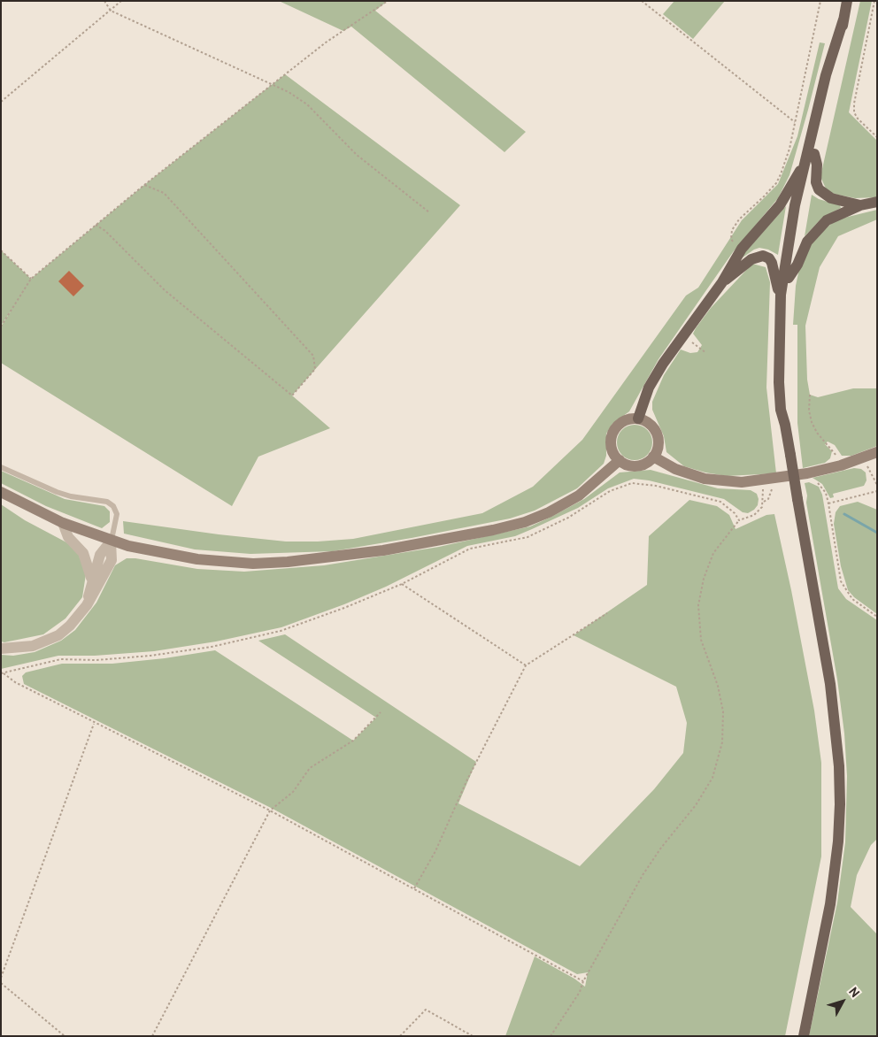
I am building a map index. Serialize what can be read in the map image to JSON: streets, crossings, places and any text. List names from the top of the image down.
{
  "north": "top right"
}
